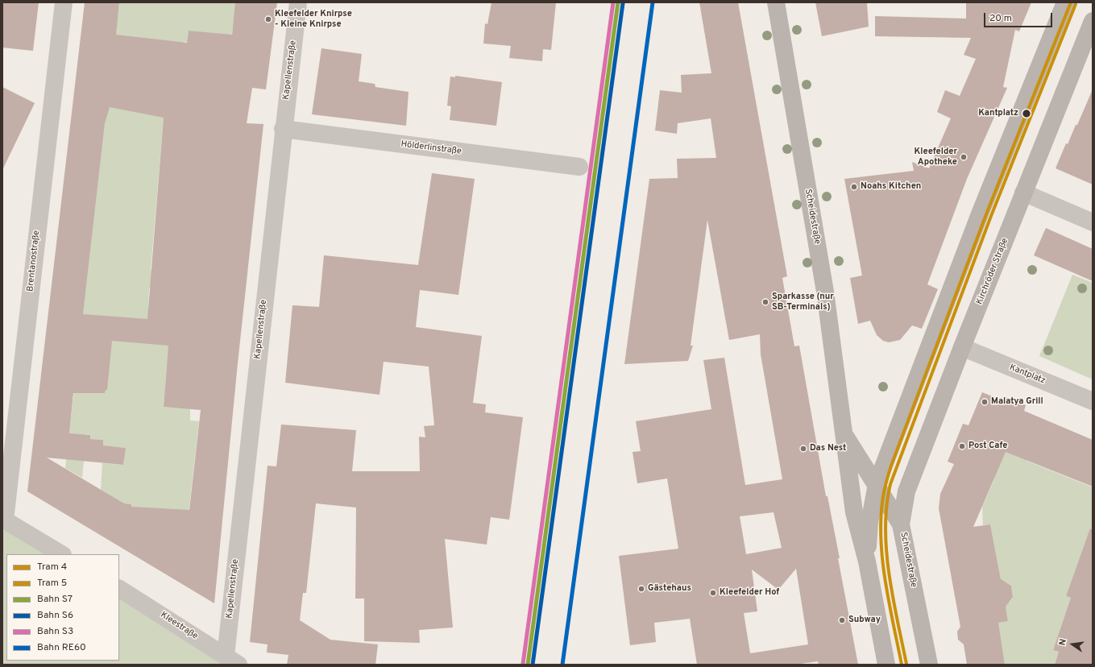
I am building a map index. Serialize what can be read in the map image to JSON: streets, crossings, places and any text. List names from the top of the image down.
{
  "streets": {
    "main road": ["Scheidestraße", "Kirchröder Straße"],
    "street": [
      "Kapellenstraße",
      "Hölderlinstraße",
      "Brentanostraße",
      "Kantplatz",
      "Kleestraße"
    ]
  },
  "crossings": [
    ["Kapellenstraße", "Hölderlinstraße"],
    ["Kapellenstraße", "Kleestraße"],
    ["Scheidestraße", "Kirchröder Straße"],
    ["Kirchröder Straße", "Kantplatz"]
  ],
  "places": [
    "Kleefelder Knirpse - Kleine Knirpse",
    "Kantplatz",
    "Kleefelder Apotheke",
    "Noahs Kitchen",
    "Sparkasse (nur SB-Terminals)",
    "Malatya Grill",
    "Post Cafe",
    "Das Nest",
    "Gästehaus",
    "Kleefelder Hof",
    "Subway"
  ],
  "lines": [
    "tram line 4",
    "rail line S7",
    "rail line S3",
    "rail line RE60",
    "rail line S6",
    "tram line 5"
  ],
  "legend": [
    "Tram 4",
    "Tram 5",
    "Bahn S7",
    "Bahn S6",
    "Bahn S3",
    "Bahn RE60"
  ],
  "scale_bar": "20 m",
  "north": "left"
}
